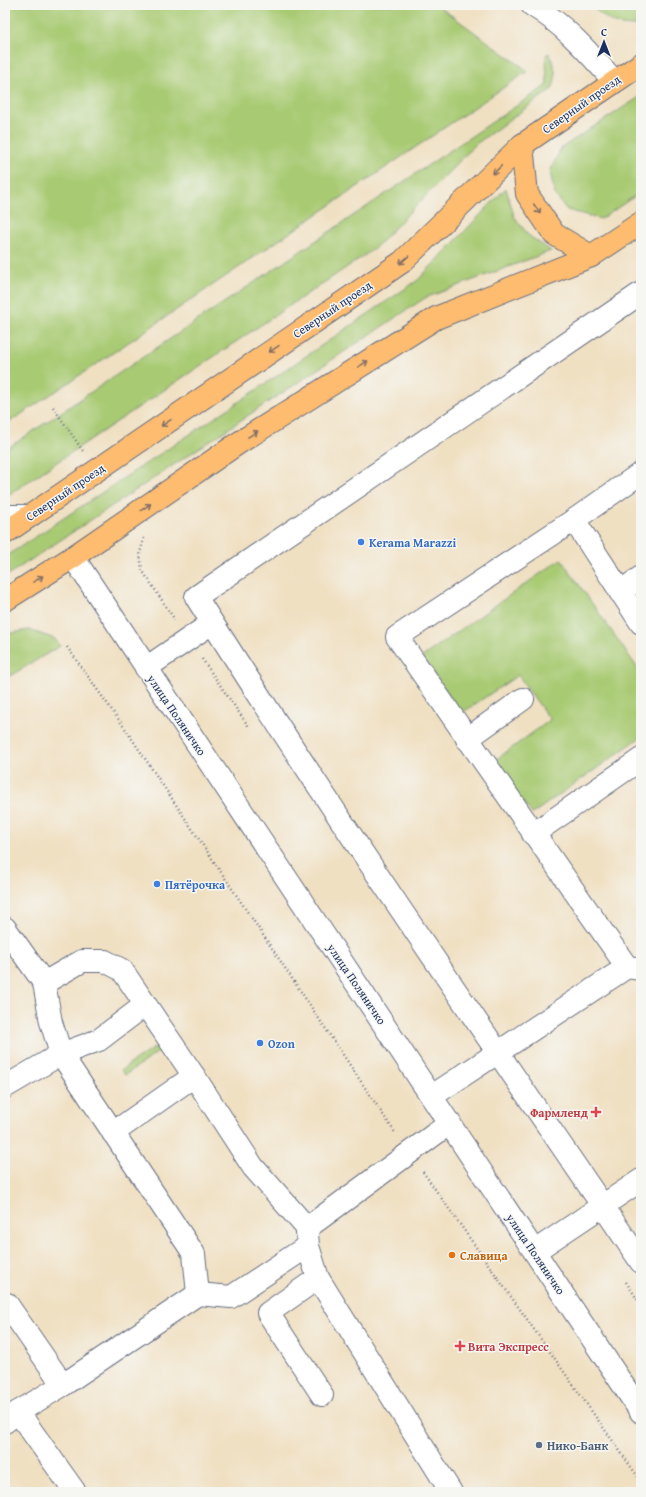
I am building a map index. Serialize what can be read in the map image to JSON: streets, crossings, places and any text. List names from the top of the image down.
{
  "streets": {
    "main road": ["Северный проезд"],
    "street": ["улица Поляничко"]
  },
  "places": {
    "other": [
      "Kerama Marazzi",
      "Пятёрочка",
      "Ozon",
      "Славица",
      "Нико-Банк"
    ],
    "health": ["Фармленд", "Вита Экспресс"]
  },
  "north": "top"
}
